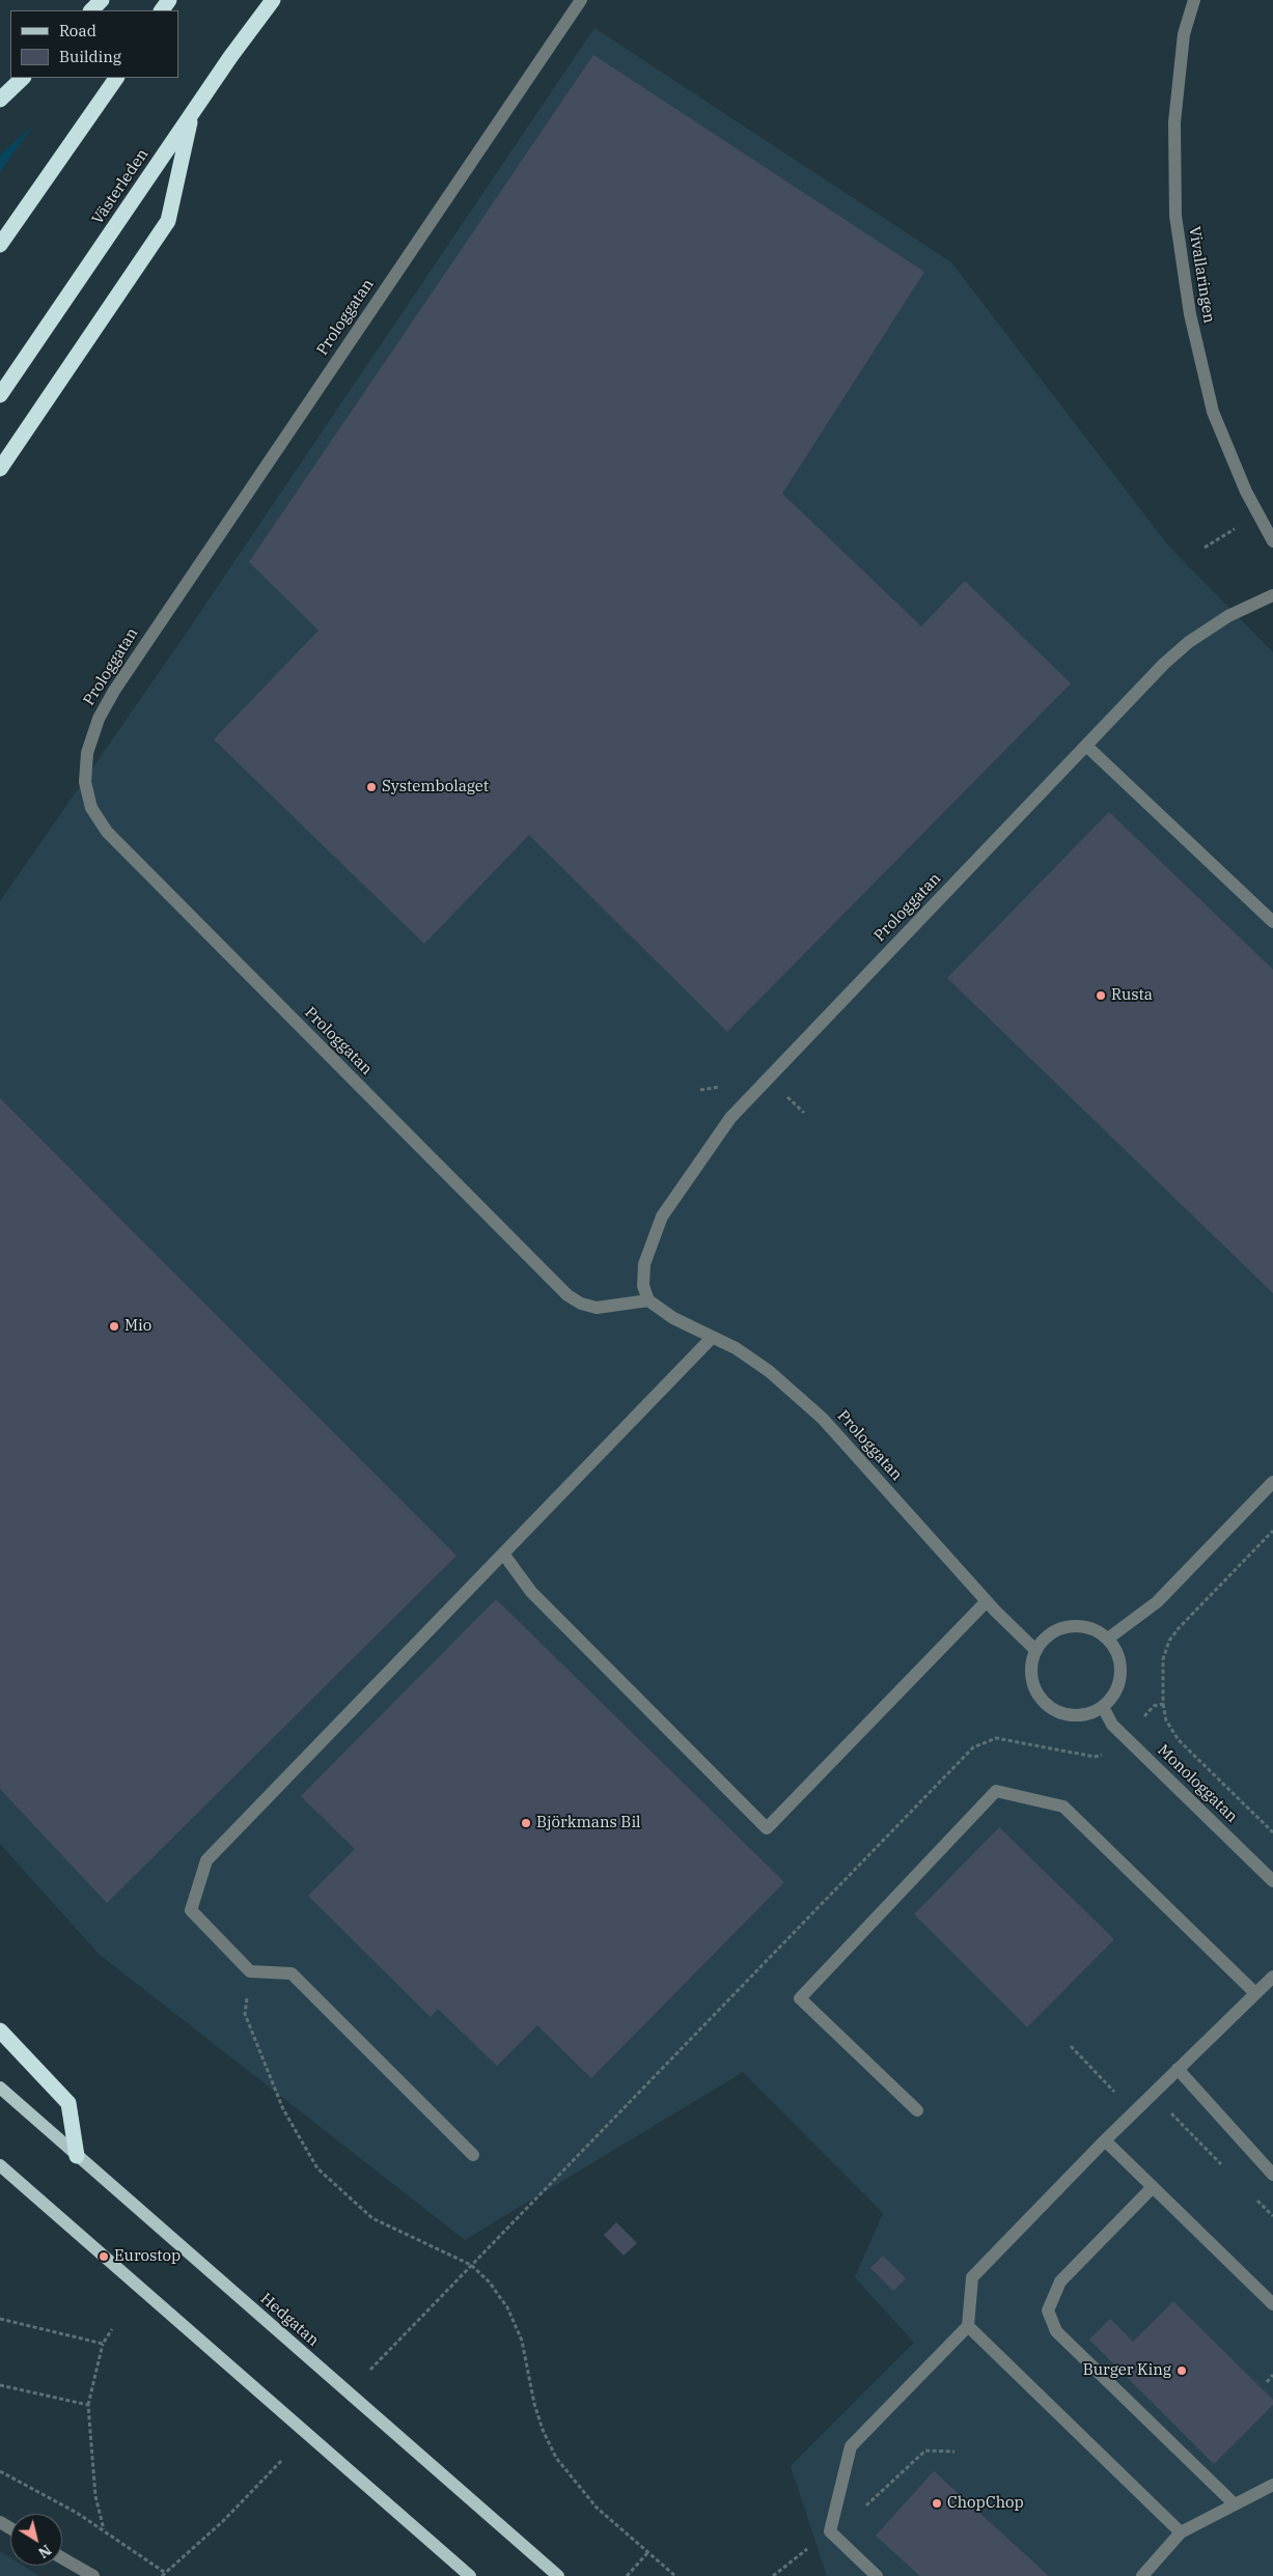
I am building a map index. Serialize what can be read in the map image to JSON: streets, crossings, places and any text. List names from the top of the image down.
{
  "streets": {
    "highway": ["Västerleden"],
    "main road": ["Hedgatan"],
    "street": ["Vivallaringen", "Prologgatan", "Monologgatan"]
  },
  "crossings": [
    ["Prologgatan", "Monologgatan"]
  ],
  "places": [
    "Systembolaget",
    "Rusta",
    "Mio",
    "Björkmans Bil",
    "Eurostop",
    "Burger King",
    "ChopChop"
  ],
  "legend": ["Road", "Building"],
  "north": "bottom right"
}
